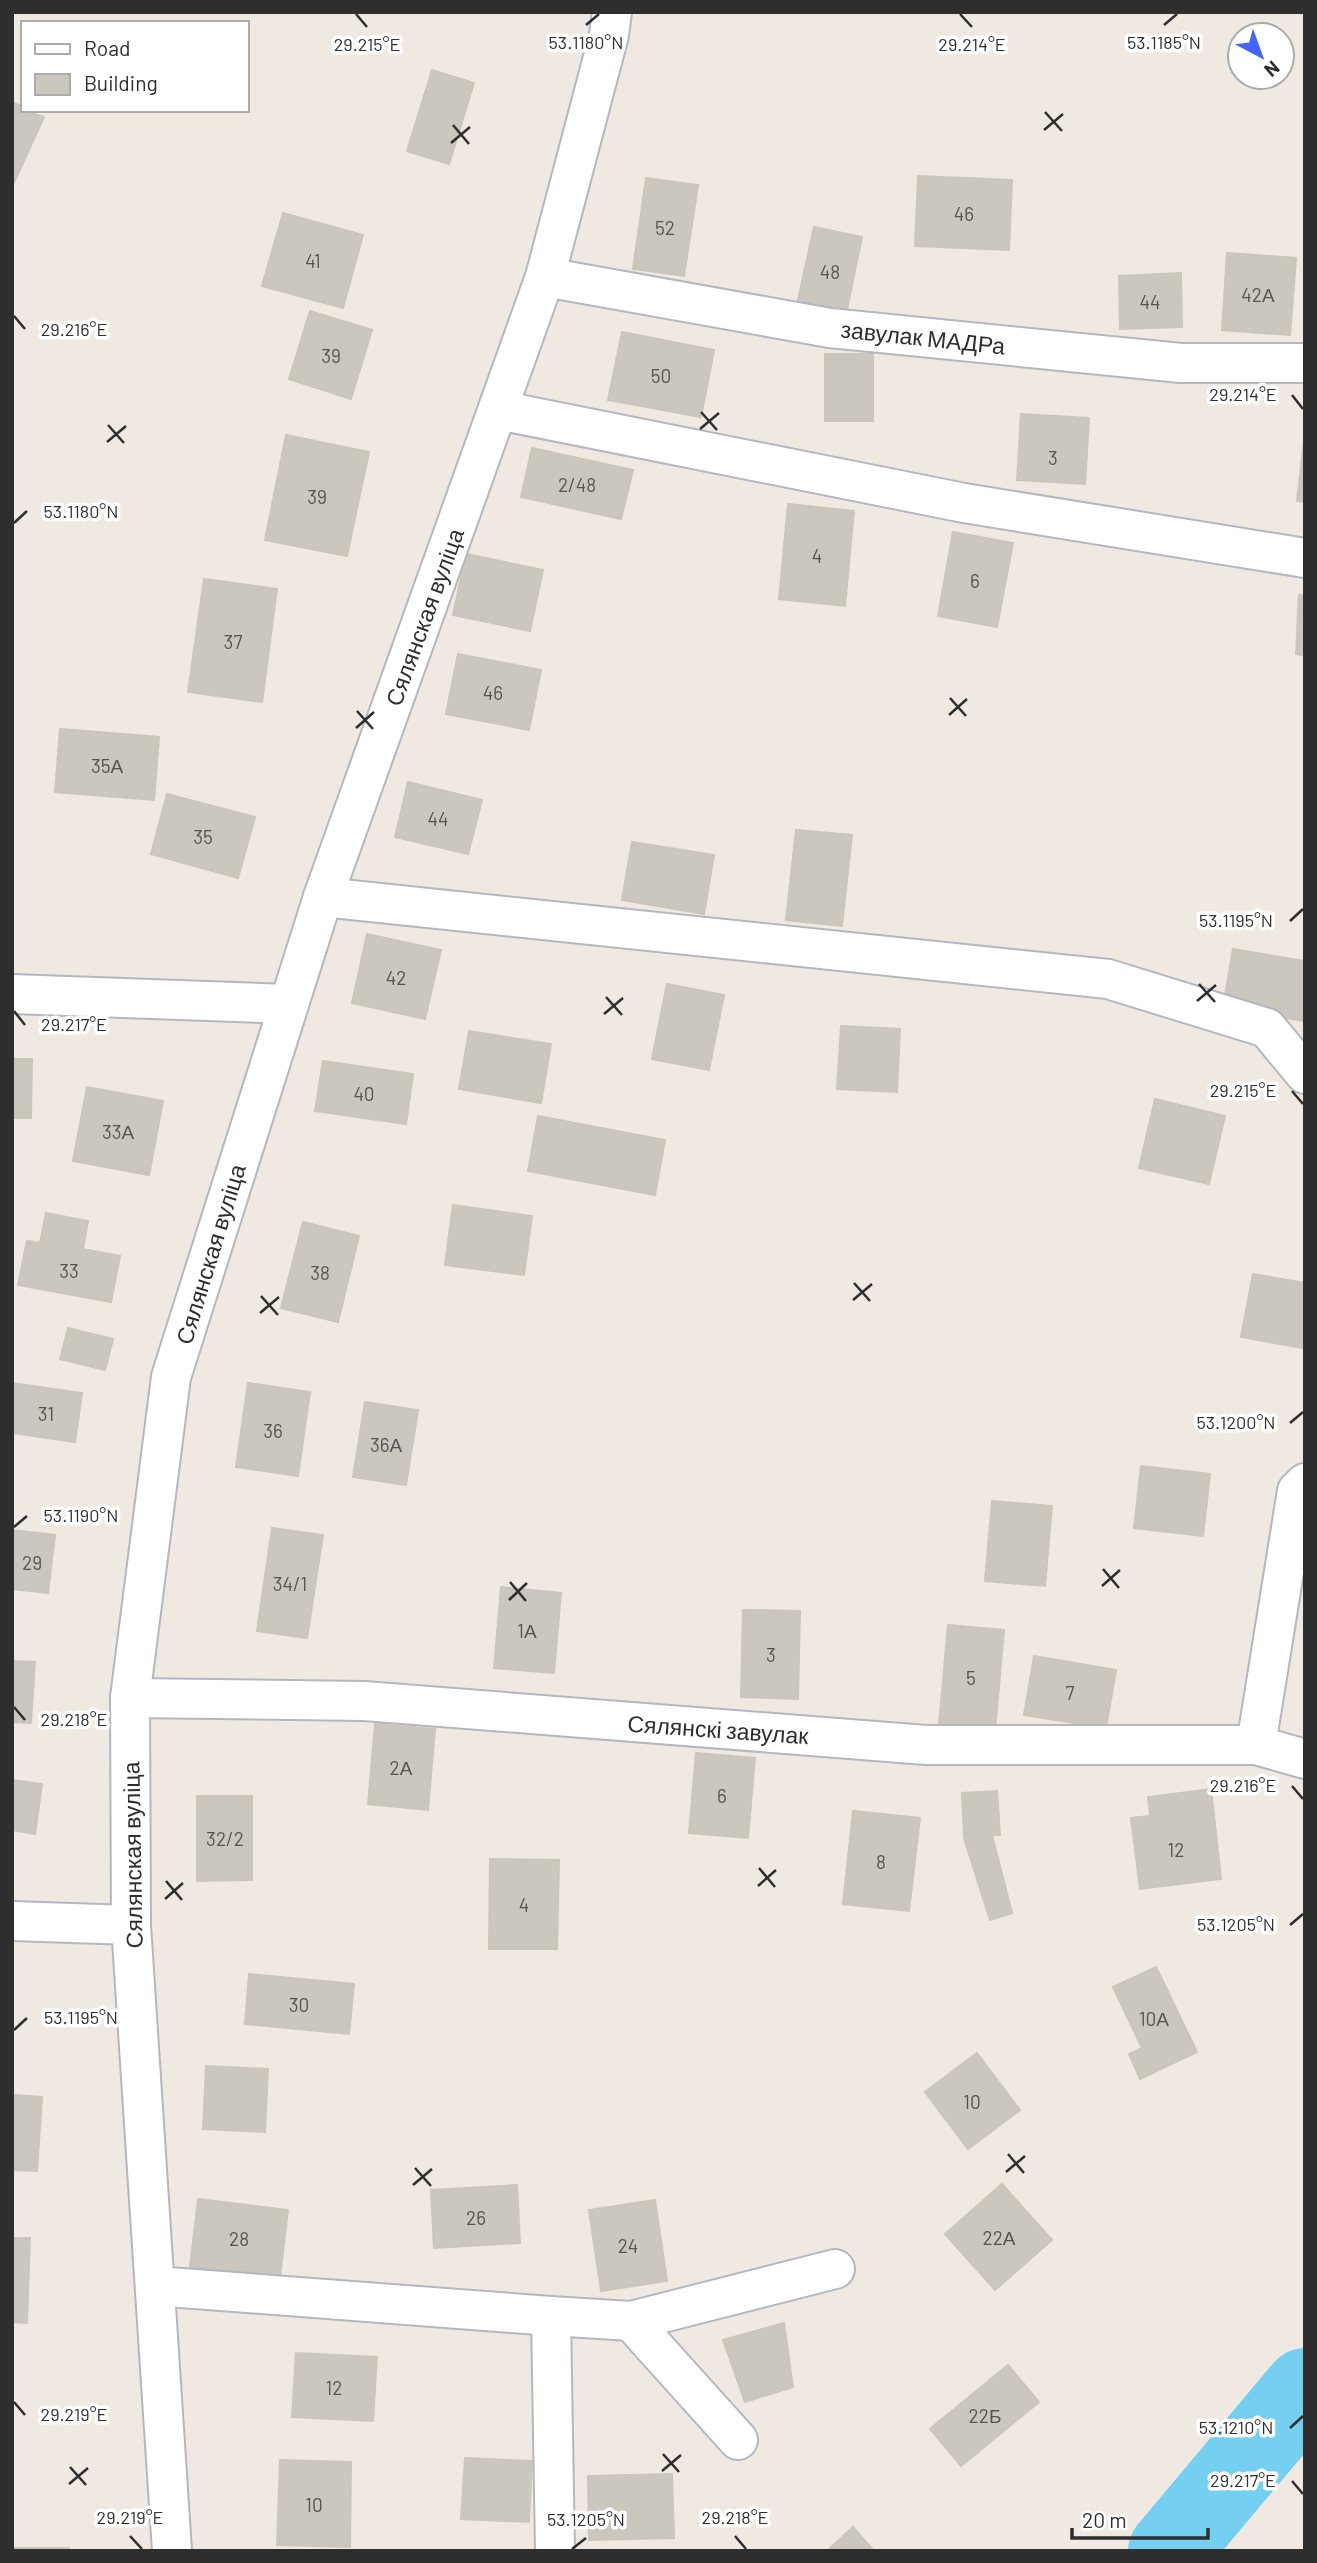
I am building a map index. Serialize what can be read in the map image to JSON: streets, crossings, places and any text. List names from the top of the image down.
{
  "streets": {
    "street": ["завулак МАДРа", "Сялянская вуліца", "Сялянскі завулак"]
  },
  "crossings": [
    ["завулак МАДРа", "Сялянская вуліца"],
    ["Сялянская вуліца", "Сялянскі завулак"]
  ],
  "house_numbers": [
    "46",
    "52",
    "41",
    "48",
    "42А",
    "44",
    "39",
    "50",
    "3",
    "2/48",
    "39",
    "4",
    "6",
    "37",
    "46",
    "35А",
    "44",
    "35",
    "42",
    "40",
    "33А",
    "33",
    "38",
    "31",
    "36",
    "36А",
    "29",
    "34/1",
    "1А",
    "3",
    "5",
    "7",
    "2А",
    "6",
    "32/2",
    "12",
    "8",
    "4",
    "30",
    "10А",
    "10",
    "26",
    "22А",
    "28",
    "24",
    "12",
    "22Б",
    "10"
  ],
  "legend": ["Road", "Building"],
  "scale_bar": "20 m",
  "north": "bottom right",
  "coordinates": [
    "53.1180°N",
    "53.1185°N",
    "29.215°E",
    "29.214°E",
    "29.216°E",
    "53.1195°N",
    "29.217°E",
    "53.1200°N",
    "53.1190°N",
    "29.218°E",
    "53.1205°N",
    "29.219°E",
    "53.1210°N"
  ]
}
